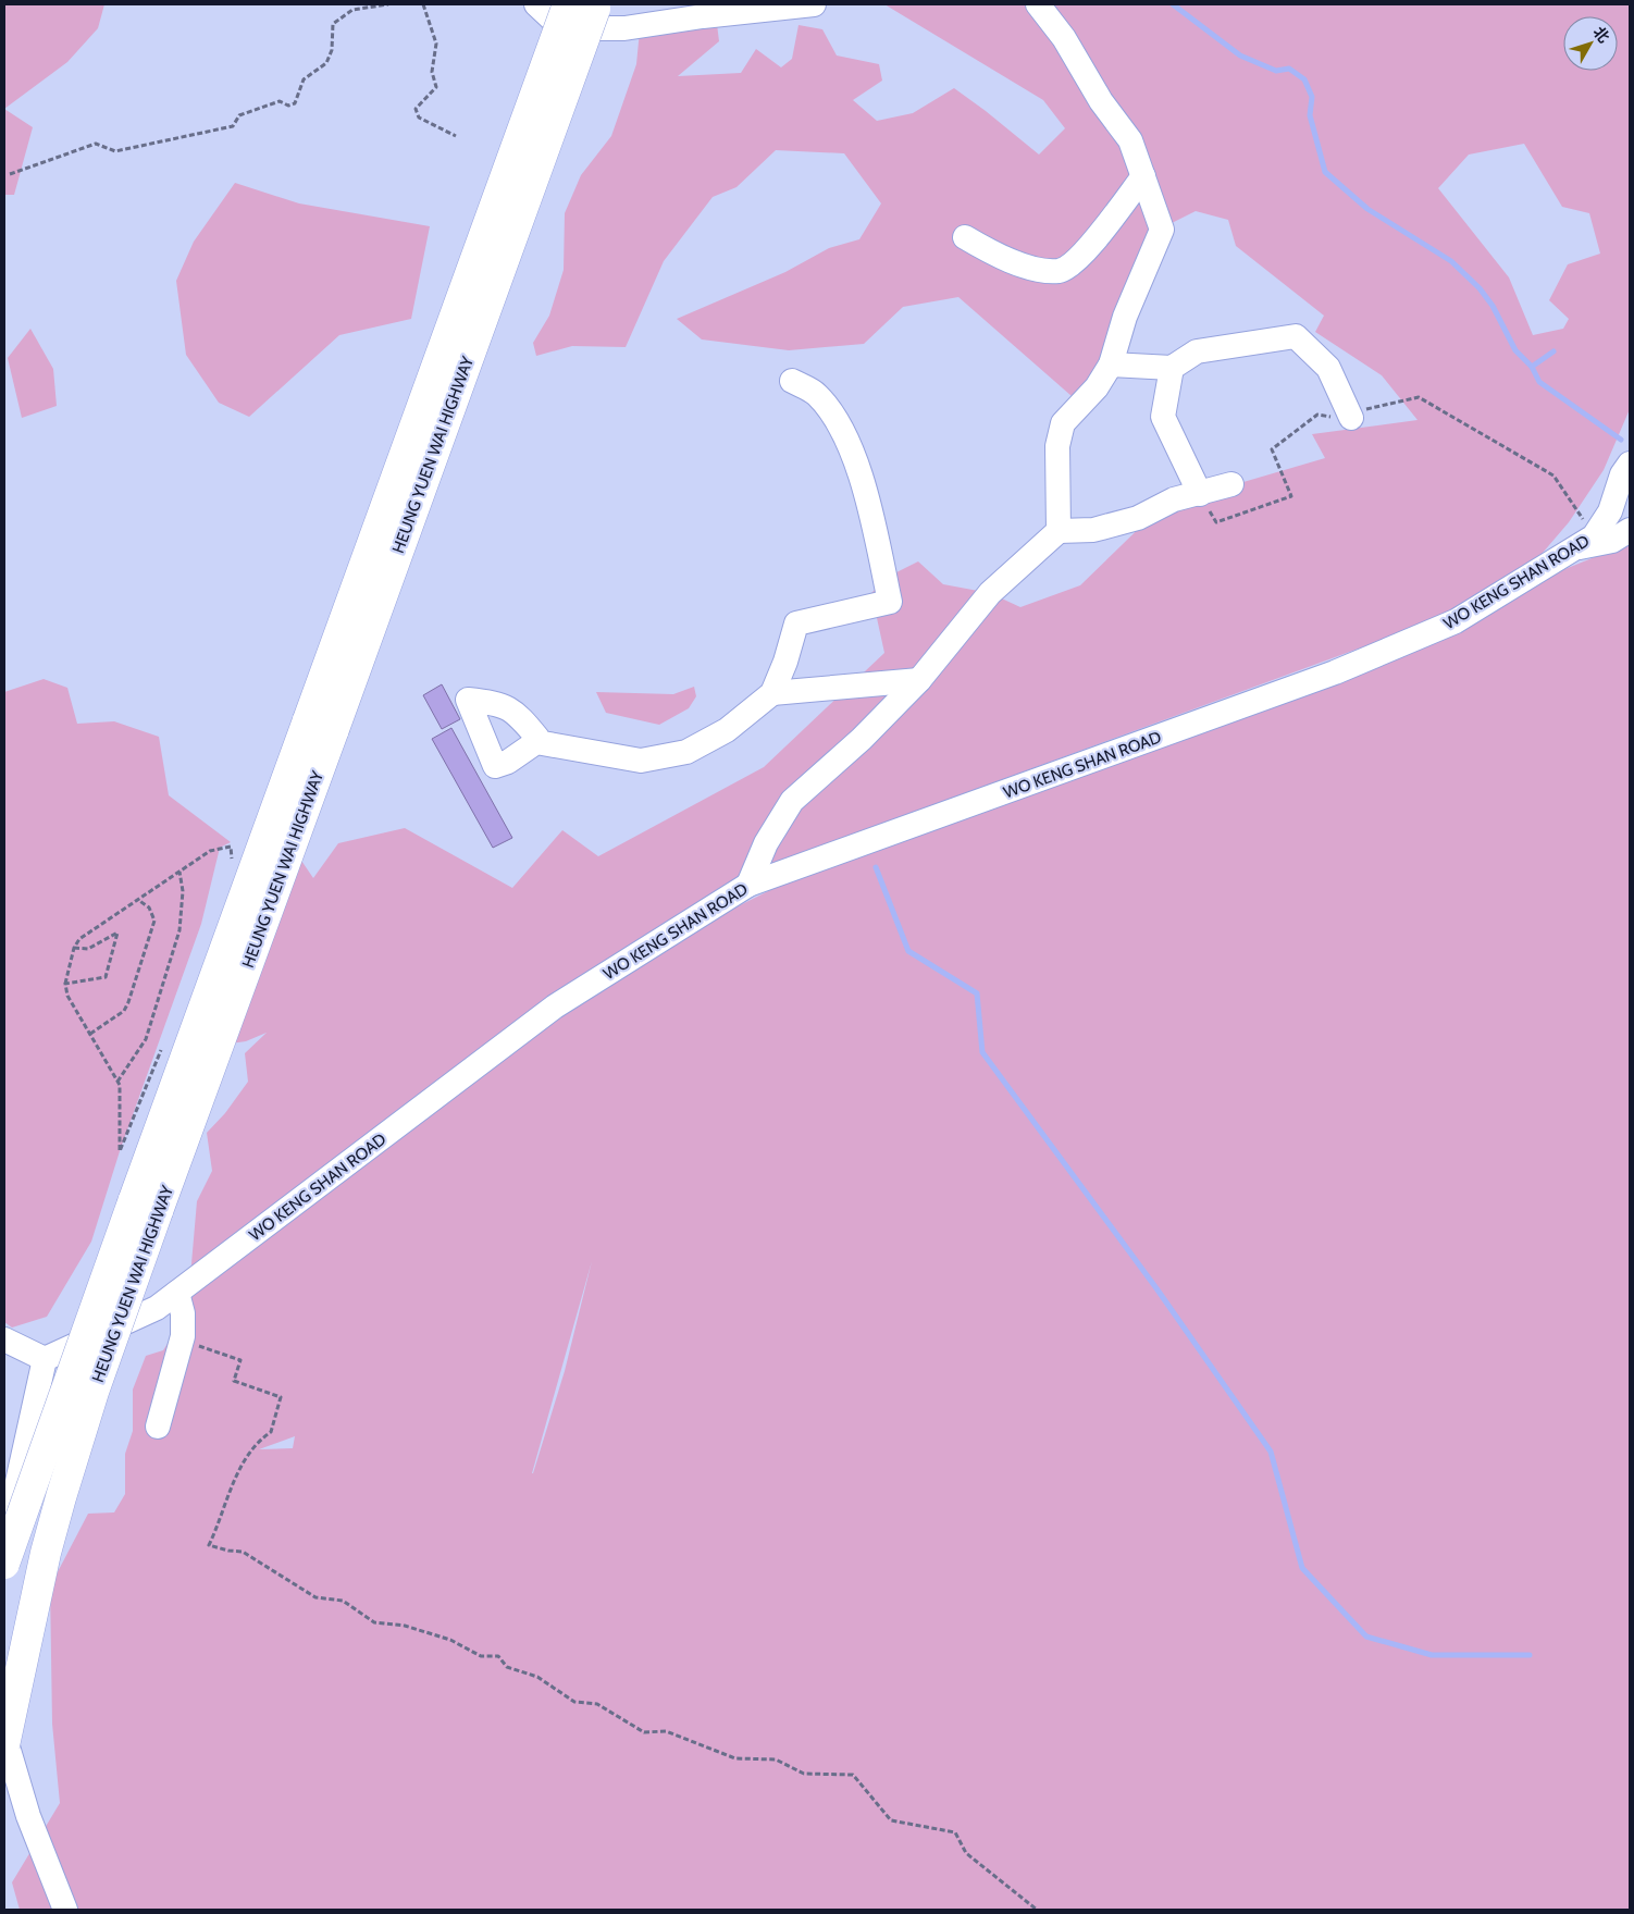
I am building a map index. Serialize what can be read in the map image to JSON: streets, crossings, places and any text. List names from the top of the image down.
{
  "streets": {
    "highway": ["HEUNG YUEN WAI HIGHWAY"],
    "street": ["WO KENG SHAN ROAD"]
  },
  "north": "top right"
}
